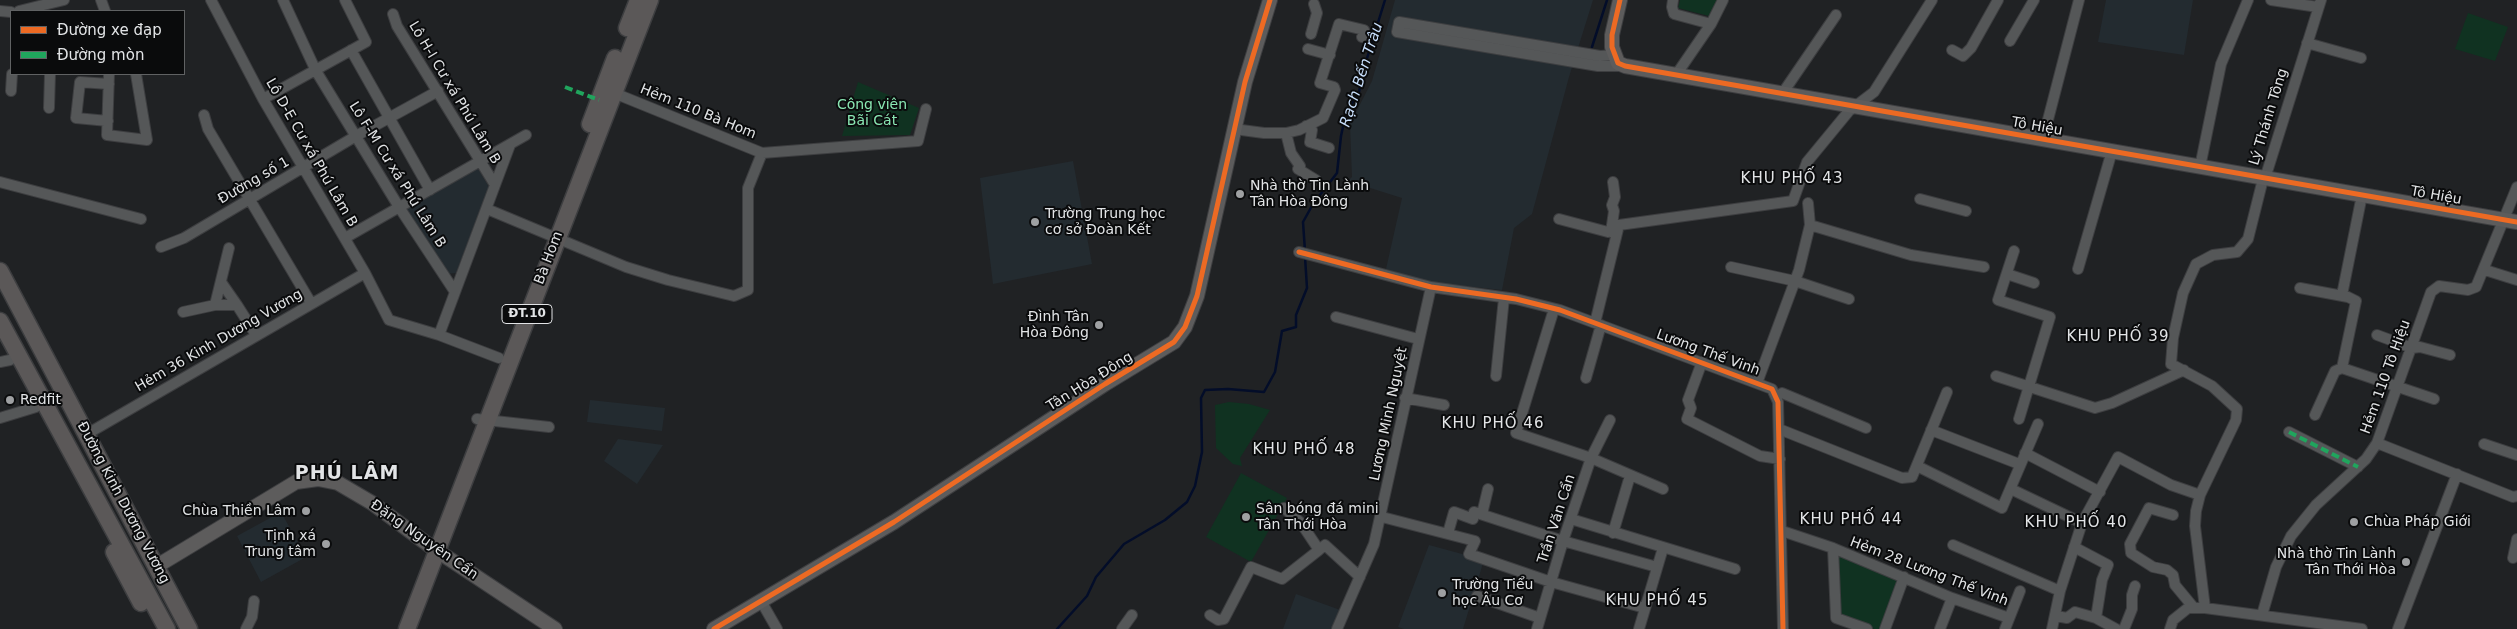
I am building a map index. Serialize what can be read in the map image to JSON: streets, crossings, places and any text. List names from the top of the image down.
{
  "streets": {
    "main road": ["Bà Hom", "ĐT.10", "Đường Kinh Dương Vương"],
    "street": [
      "Lô H-I Cư xá Phú Lâm B",
      "Hẻm 110 Bà Hom",
      "Lý Thánh Tông",
      "Tô Hiệu",
      "Lô D-E Cư xá Phú Lâm B",
      "Lô F-M Cư xá Phú Lâm B",
      "Đường số 1",
      "Hẻm 36 Kinh Dương Vương",
      "Lương Thế Vinh",
      "Hẻm 110 Tô Hiệu",
      "Tân Hòa Đông",
      "Lương Minh Nguyệt",
      "Trần Văn Cẩn",
      "Đặng Nguyên Cẩn",
      "Hẻm 28 Lương Thế Vinh"
    ]
  },
  "crossings": [
    ["Lô H-I Cư xá Phú Lâm B", "Đường số 1"],
    ["Hẻm 110 Bà Hom", "Bà Hom"],
    ["Lý Thánh Tông", "Tô Hiệu"],
    ["Tô Hiệu", "Hẻm 110 Tô Hiệu"],
    ["Lô D-E Cư xá Phú Lâm B", "Đường số 1"],
    ["Lô D-E Cư xá Phú Lâm B", "Hẻm 36 Kinh Dương Vương"],
    ["Lô F-M Cư xá Phú Lâm B", "Đường số 1"],
    ["Bà Hom", "Đặng Nguyên Cẩn"],
    ["Hẻm 36 Kinh Dương Vương", "Đường Kinh Dương Vương"],
    ["Lương Thế Vinh", "Lương Minh Nguyệt"],
    ["Lương Thế Vinh", "Hẻm 28 Lương Thế Vinh"],
    ["Đường Kinh Dương Vương", "Đặng Nguyên Cẩn"]
  ],
  "districts": [
    "KHU PHỐ 43",
    "KHU PHỐ 39",
    "KHU PHỐ 46",
    "KHU PHỐ 48",
    "PHÚ LÂM",
    "KHU PHỐ 44",
    "KHU PHỐ 40",
    "KHU PHỐ 45"
  ],
  "water": ["Rạch Bến Trâu"],
  "parks": ["Công viên Bãi Cát"],
  "places": [
    "Nhà thờ Tin Lành Tân Hòa Đông",
    "Trường Trung học cơ sở Đoàn Kết",
    "Đình Tân Hòa Đông",
    "Redfit",
    "Chùa Thiền Lâm",
    "Sân bóng đá mini Tân Thới Hòa",
    "Chùa Pháp Giới",
    "Tịnh xá Trung tâm",
    "Nhà thờ Tin Lành Tân Thới Hòa",
    "Trường Tiểu học Âu Cơ"
  ],
  "legend": ["Đường xe đạp", "Đường mòn"]
}
